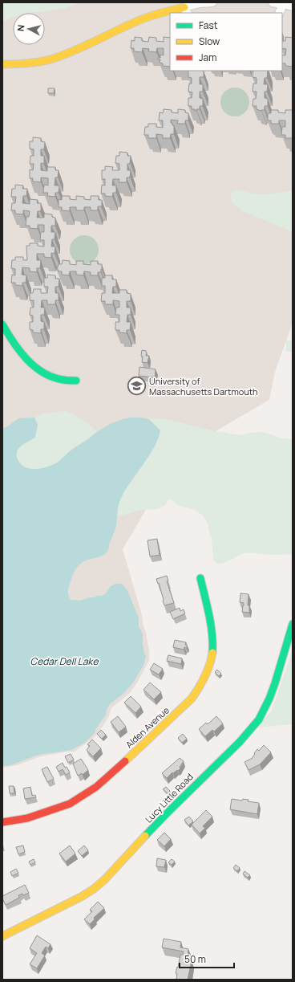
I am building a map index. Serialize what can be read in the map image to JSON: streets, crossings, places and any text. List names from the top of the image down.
{
  "streets": {
    "street": ["Alden Avenue", "Lucy Little Road"]
  },
  "water": ["Cedar Dell Lake"],
  "places": {
    "school or university": ["University of Massachusetts Dartmouth"]
  },
  "legend": ["Fast", "Slow", "Jam"],
  "scale_bar": "50 m",
  "north": "left"
}
